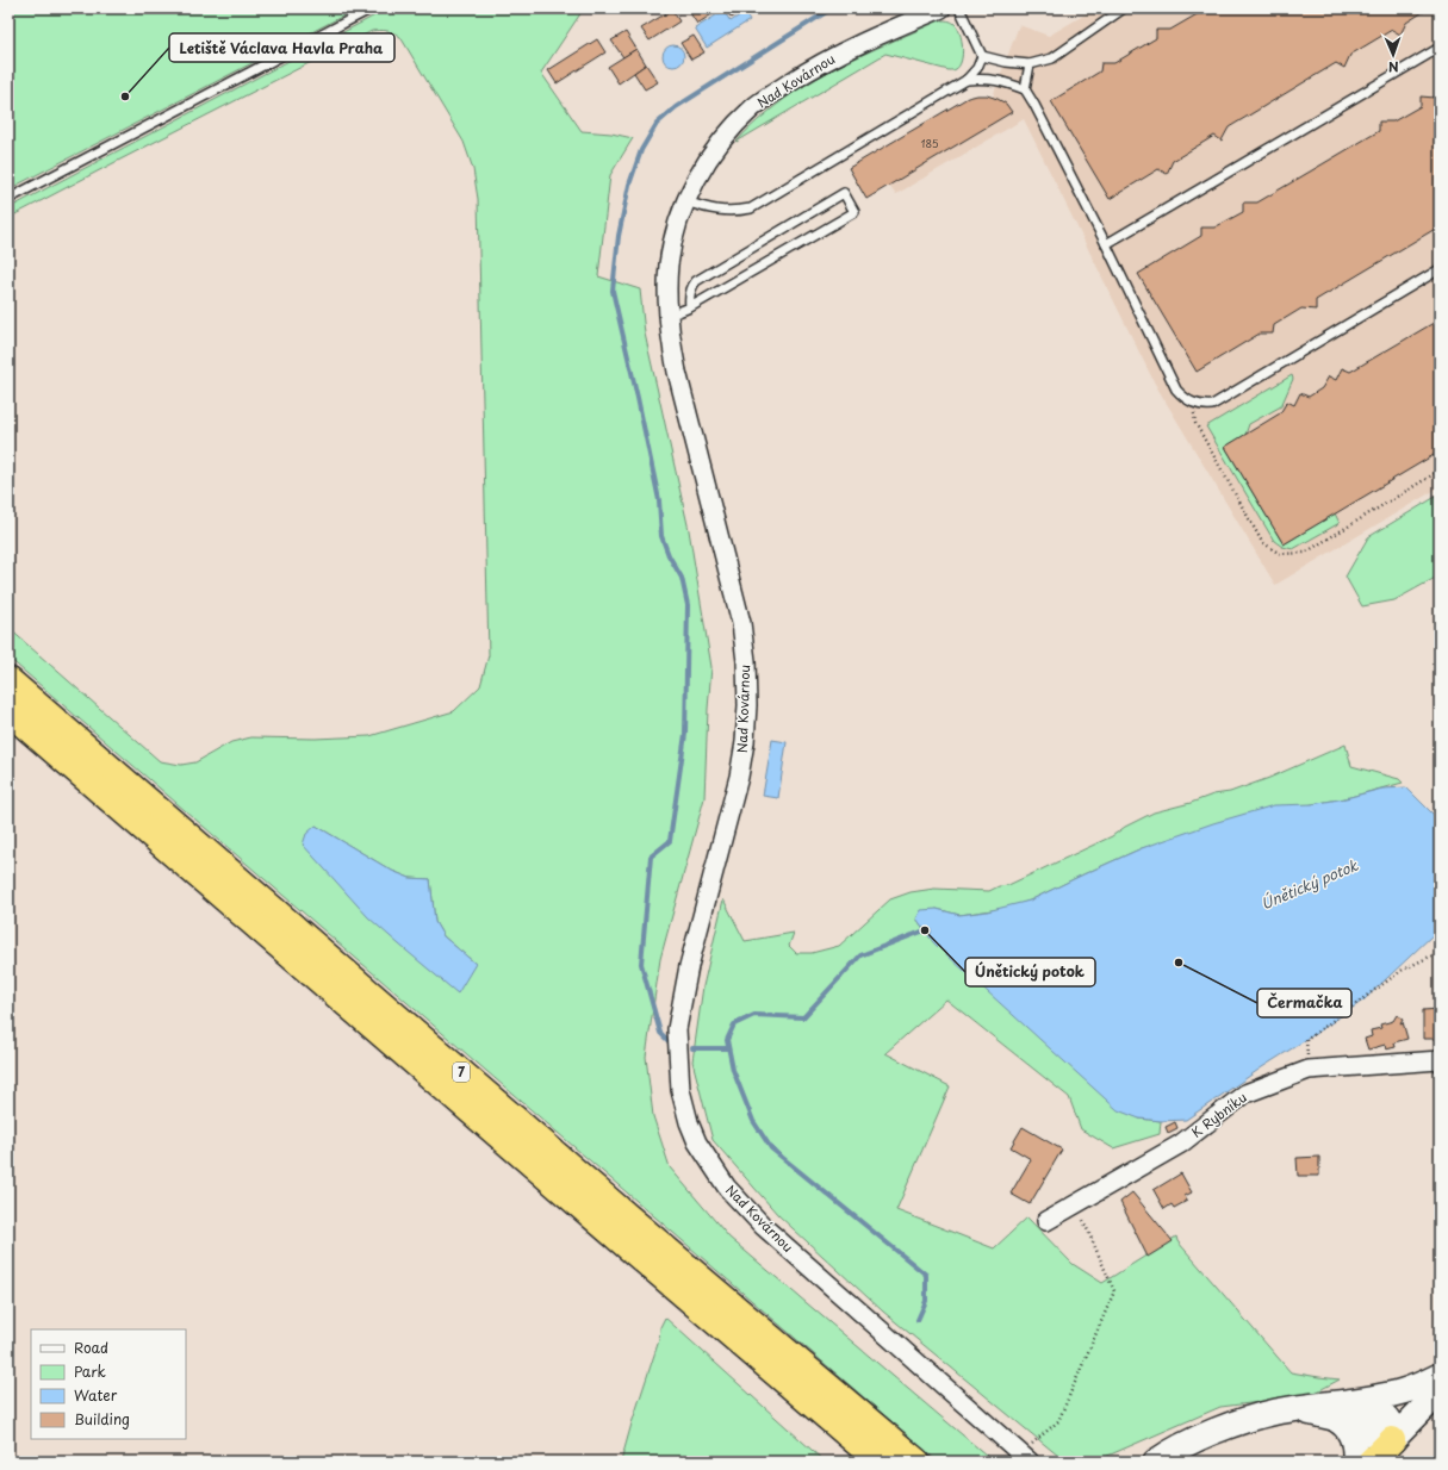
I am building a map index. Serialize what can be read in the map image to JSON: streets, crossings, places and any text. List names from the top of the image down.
{
  "streets": {
    "highway": ["7"],
    "street": ["Nad Kovárnou", "K Rybníku"]
  },
  "water": ["Únětický potok"],
  "places": ["Letiště Václava Havla Praha", "Únětický potok", "Čermačka"],
  "house_numbers": ["185"],
  "legend": [
    "Road",
    "Park",
    "Water",
    "Building"
  ],
  "north": "bottom"
}
